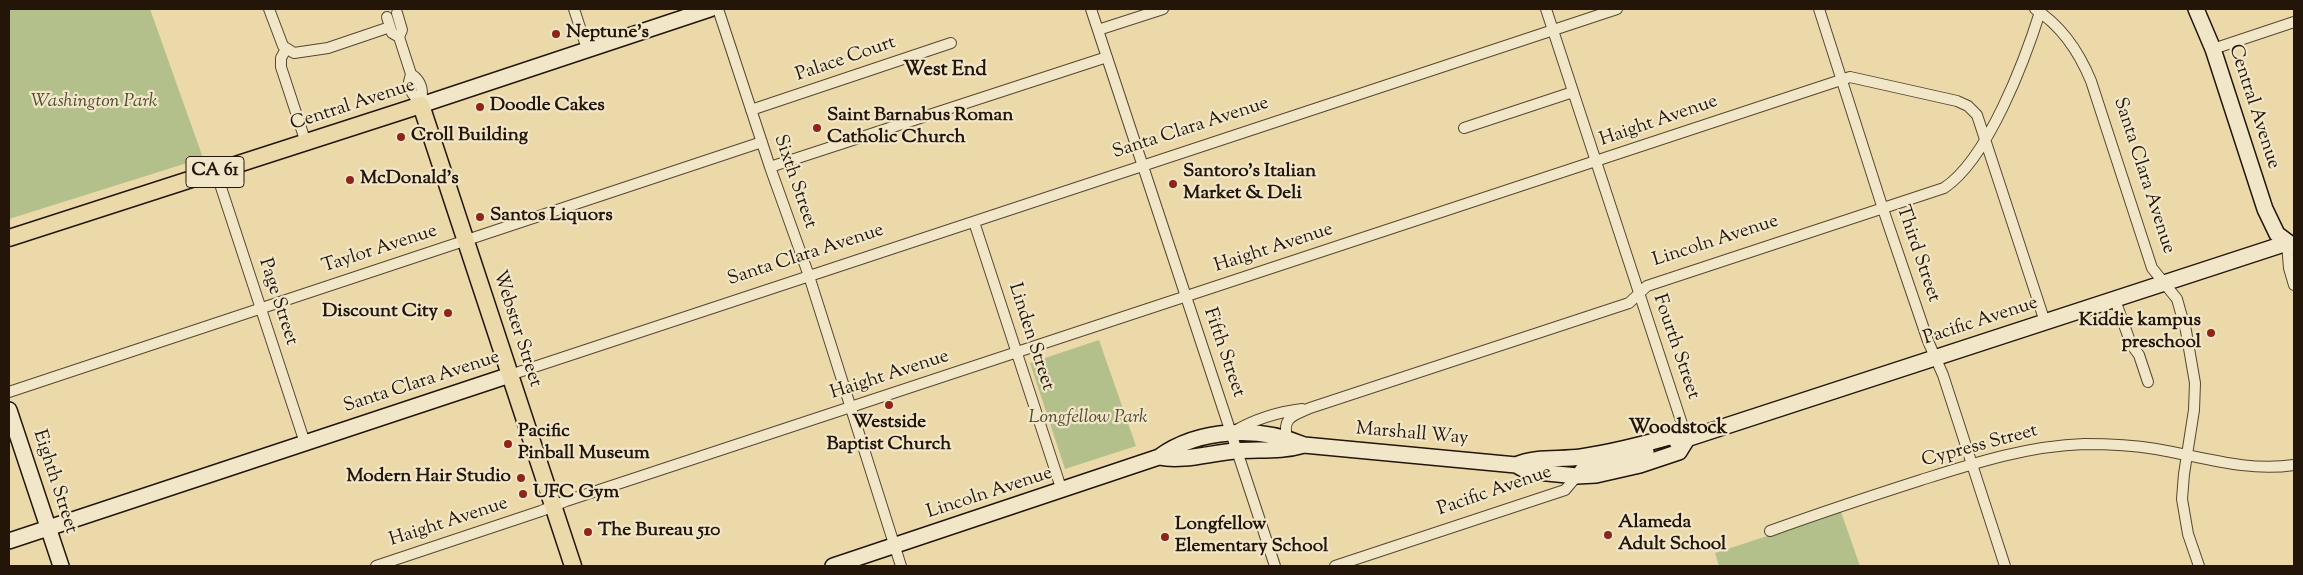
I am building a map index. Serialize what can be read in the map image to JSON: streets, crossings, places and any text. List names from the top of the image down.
{
  "streets": {
    "main road": ["Central Avenue", "CA 61", "Webster Street"],
    "street": [
      "Palace Court",
      "Haight Avenue",
      "Santa Clara Avenue",
      "Sixth Street",
      "Lincoln Avenue",
      "Taylor Avenue",
      "Third Street",
      "Page Street",
      "Pacific Avenue",
      "Linden Street",
      "Fourth Street",
      "Fifth Street",
      "Marshall Way",
      "Cypress Street",
      "Eighth Street"
    ]
  },
  "crossings": [
    ["Palace Court", "Sixth Street"],
    ["Central Avenue", "Page Street"],
    ["Central Avenue", "Pacific Avenue"],
    ["Central Avenue", "Webster Street"],
    ["Haight Avenue", "Sixth Street"],
    ["Haight Avenue", "Lincoln Avenue"],
    ["Haight Avenue", "Third Street"],
    ["Haight Avenue", "Pacific Avenue"],
    ["Haight Avenue", "Webster Street"],
    ["Haight Avenue", "Linden Street"],
    ["Haight Avenue", "Fourth Street"],
    ["Haight Avenue", "Fifth Street"],
    ["Santa Clara Avenue", "Sixth Street"],
    ["Santa Clara Avenue", "Lincoln Avenue"],
    ["Santa Clara Avenue", "Page Street"],
    ["Santa Clara Avenue", "Pacific Avenue"],
    ["Santa Clara Avenue", "Webster Street"],
    ["Santa Clara Avenue", "Linden Street"],
    ["Santa Clara Avenue", "Fourth Street"],
    ["Santa Clara Avenue", "Fifth Street"],
    ["Santa Clara Avenue", "Cypress Street"],
    ["Santa Clara Avenue", "Eighth Street"],
    ["Sixth Street", "Lincoln Avenue"],
    ["Sixth Street", "Taylor Avenue"],
    ["Lincoln Avenue", "Third Street"],
    ["Lincoln Avenue", "Linden Street"],
    ["Lincoln Avenue", "Fourth Street"],
    ["Lincoln Avenue", "Fifth Street"],
    ["Lincoln Avenue", "Marshall Way"],
    ["Taylor Avenue", "Page Street"],
    ["Taylor Avenue", "Webster Street"],
    ["Third Street", "Pacific Avenue"],
    ["Third Street", "Cypress Street"],
    ["Pacific Avenue", "Fourth Street"],
    ["Pacific Avenue", "Marshall Way"],
    ["Fifth Street", "Marshall Way"]
  ],
  "districts": ["West End", "Woodstock"],
  "parks": ["Washington Park", "Longfellow Park"],
  "places": [
    "Neptune's",
    "Doodle Cakes",
    "Saint Barnabus Roman Catholic Church",
    "Croll Building",
    "McDonald's",
    "Santoro's Italian Market & Deli",
    "Santos Liquors",
    "Discount City",
    "Kiddie kampus preschool",
    "Westside Baptist Church",
    "Pacific Pinball Museum",
    "Modern Hair Studio",
    "UFC Gym",
    "The Bureau 510",
    "Alameda Adult School",
    "Longfellow Elementary School"
  ]
}
